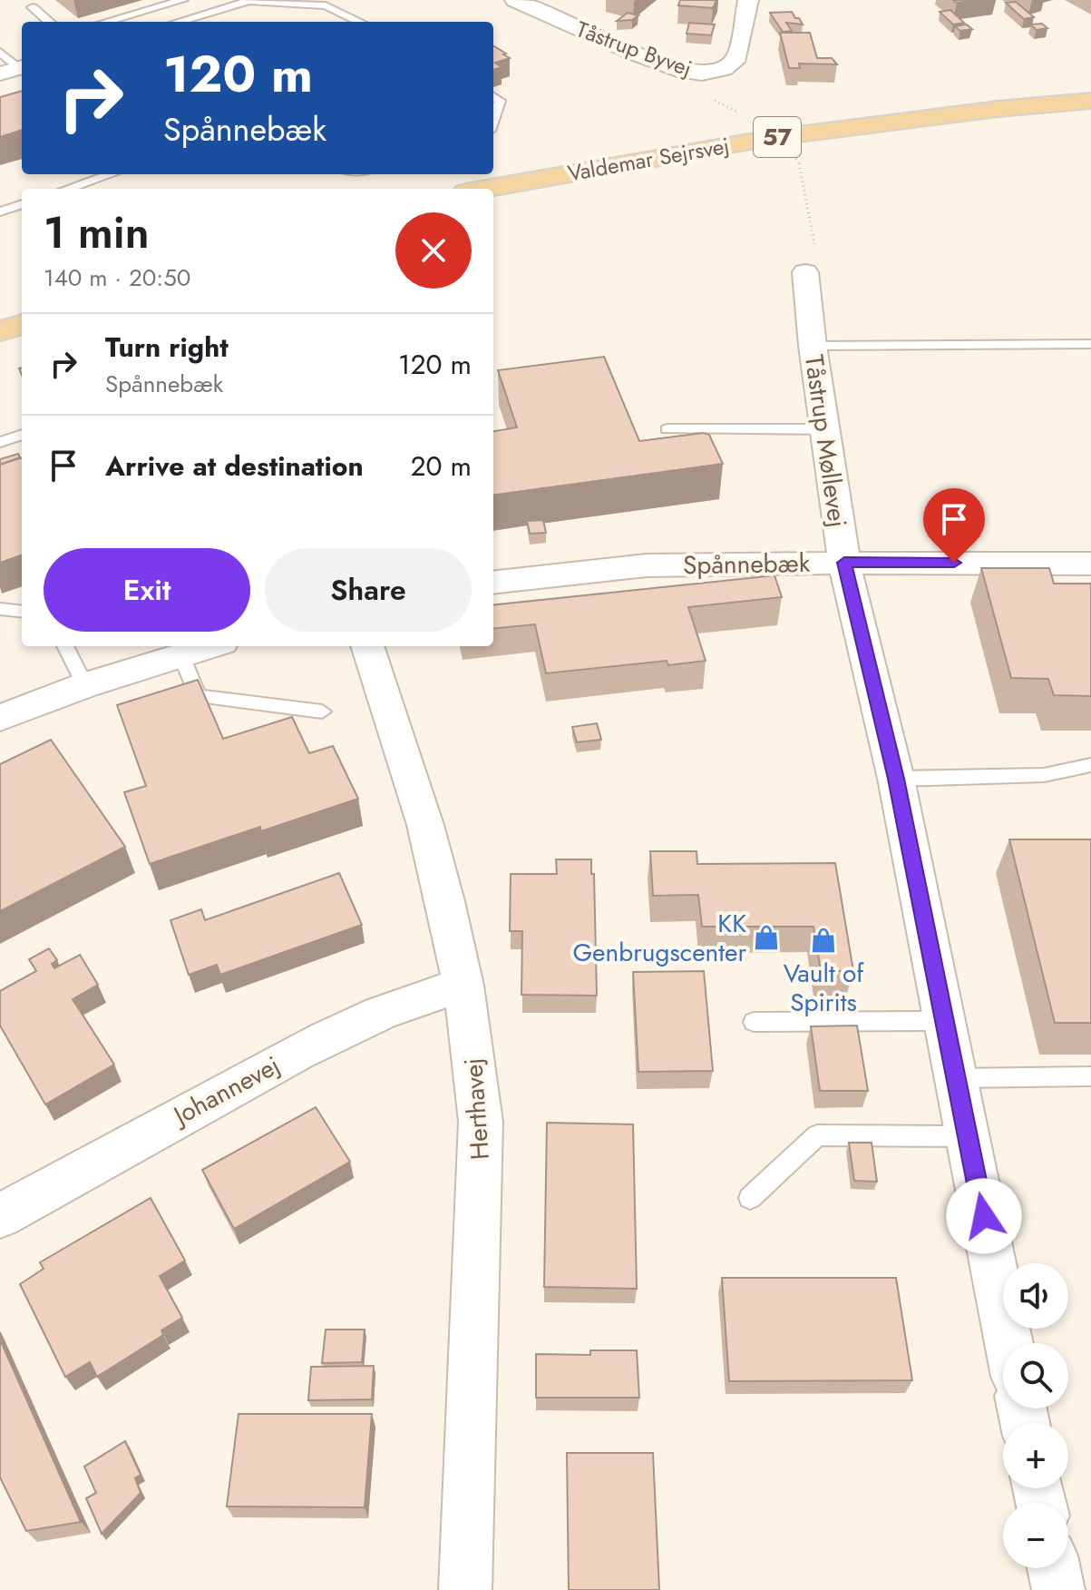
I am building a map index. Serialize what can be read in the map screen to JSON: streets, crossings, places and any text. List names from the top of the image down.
{
  "streets": {
    "main road": ["57", "Valdemar Sejrsvej"],
    "street": [
      "Tåstrup Byvej",
      "Tåstrup Møllevej",
      "Spånnebæk",
      "Johannevej",
      "Herthavej"
    ]
  },
  "crossings": [
    ["Tåstrup Møllevej", "Spånnebæk"],
    ["Johannevej", "Herthavej"]
  ],
  "places": {
    "shop": ["KK Genbrugscenter", "Vault of Spirits"]
  },
  "page": {
    "turn": ["120 m", "Spånnebæk"],
    "heading": ["1 min", "140 m · 20:50"],
    "list": [
      {
        "name": "Turn right",
        "note": "Spånnebæk",
        "value": "120 m"
      },
      {
        "name": "Arrive at destination",
        "value": "20 m"
      }
    ],
    "buttons": ["Exit", "Share"],
    "map_buttons": ["+", "−"]
  }
}
